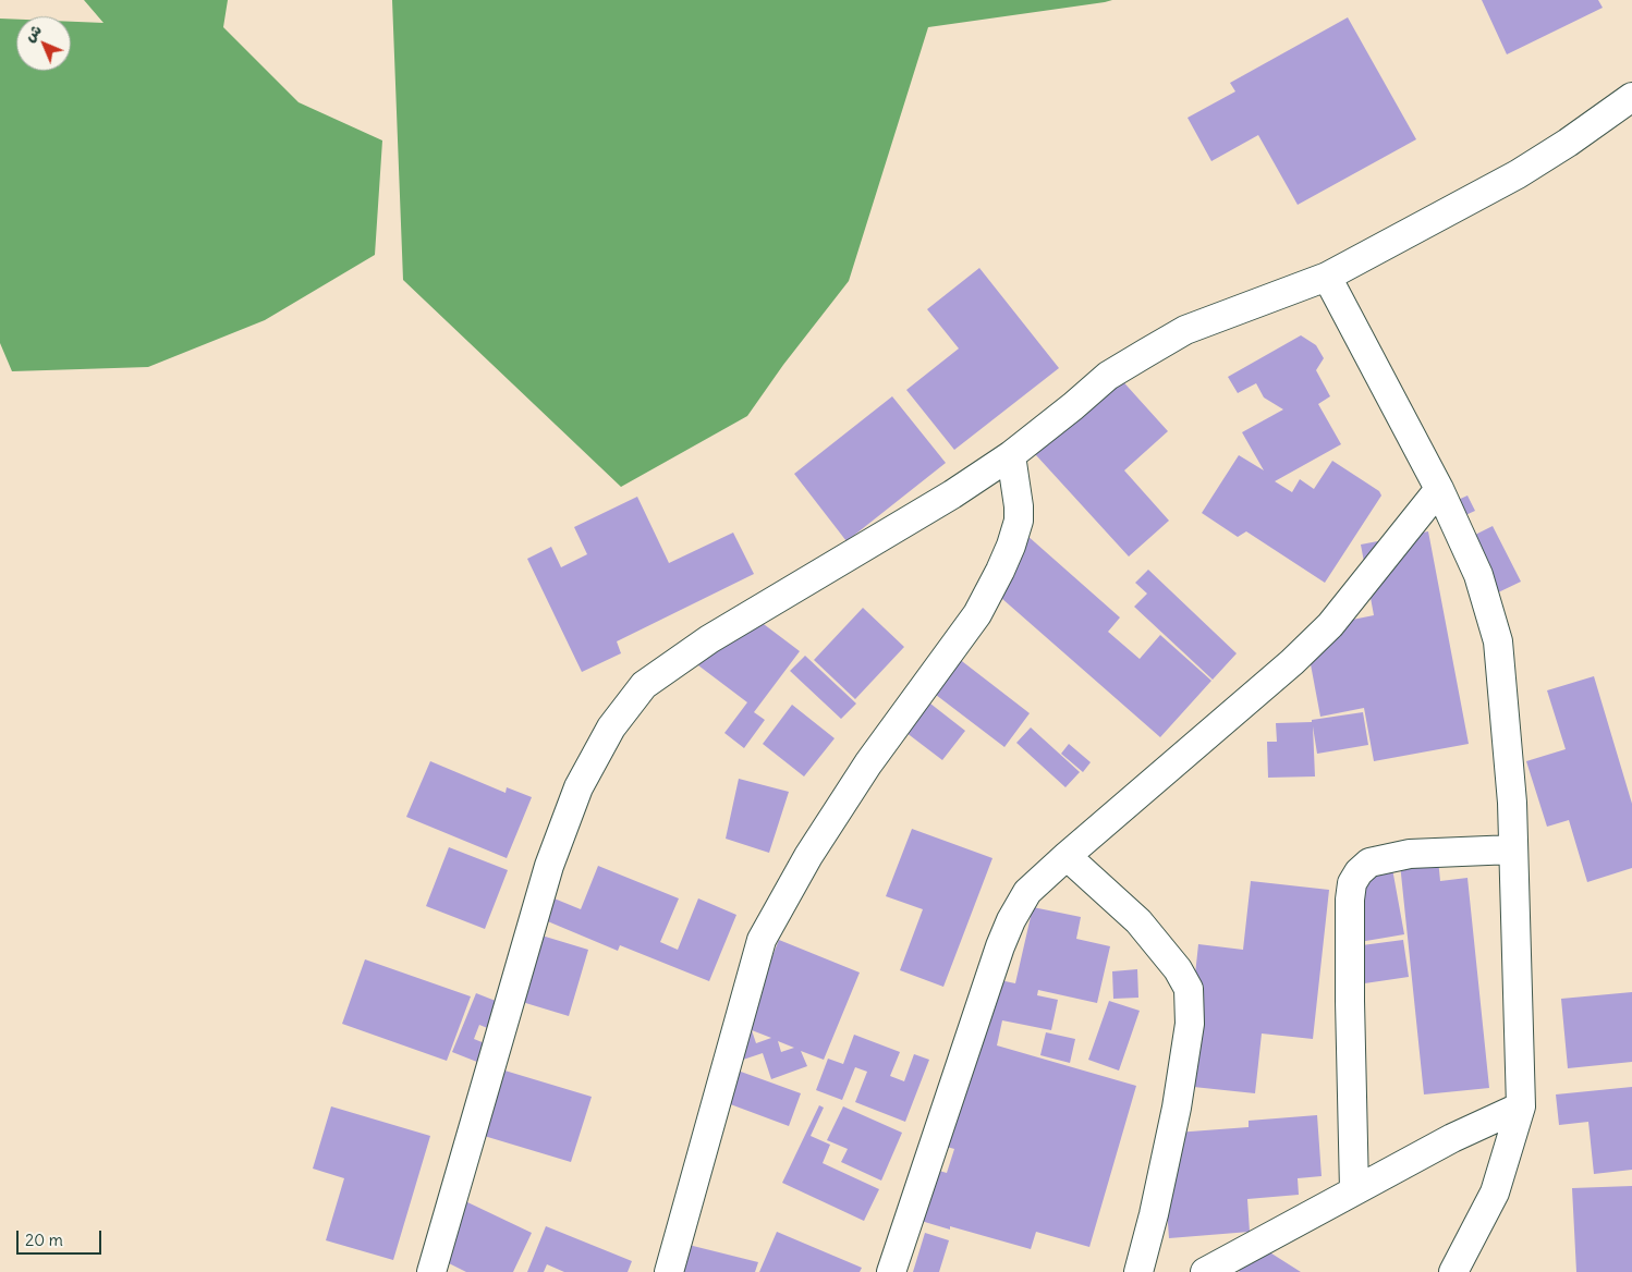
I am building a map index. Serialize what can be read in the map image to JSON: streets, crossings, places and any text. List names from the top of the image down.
{
  "scale_bar": "20 m",
  "north": "top left"
}
